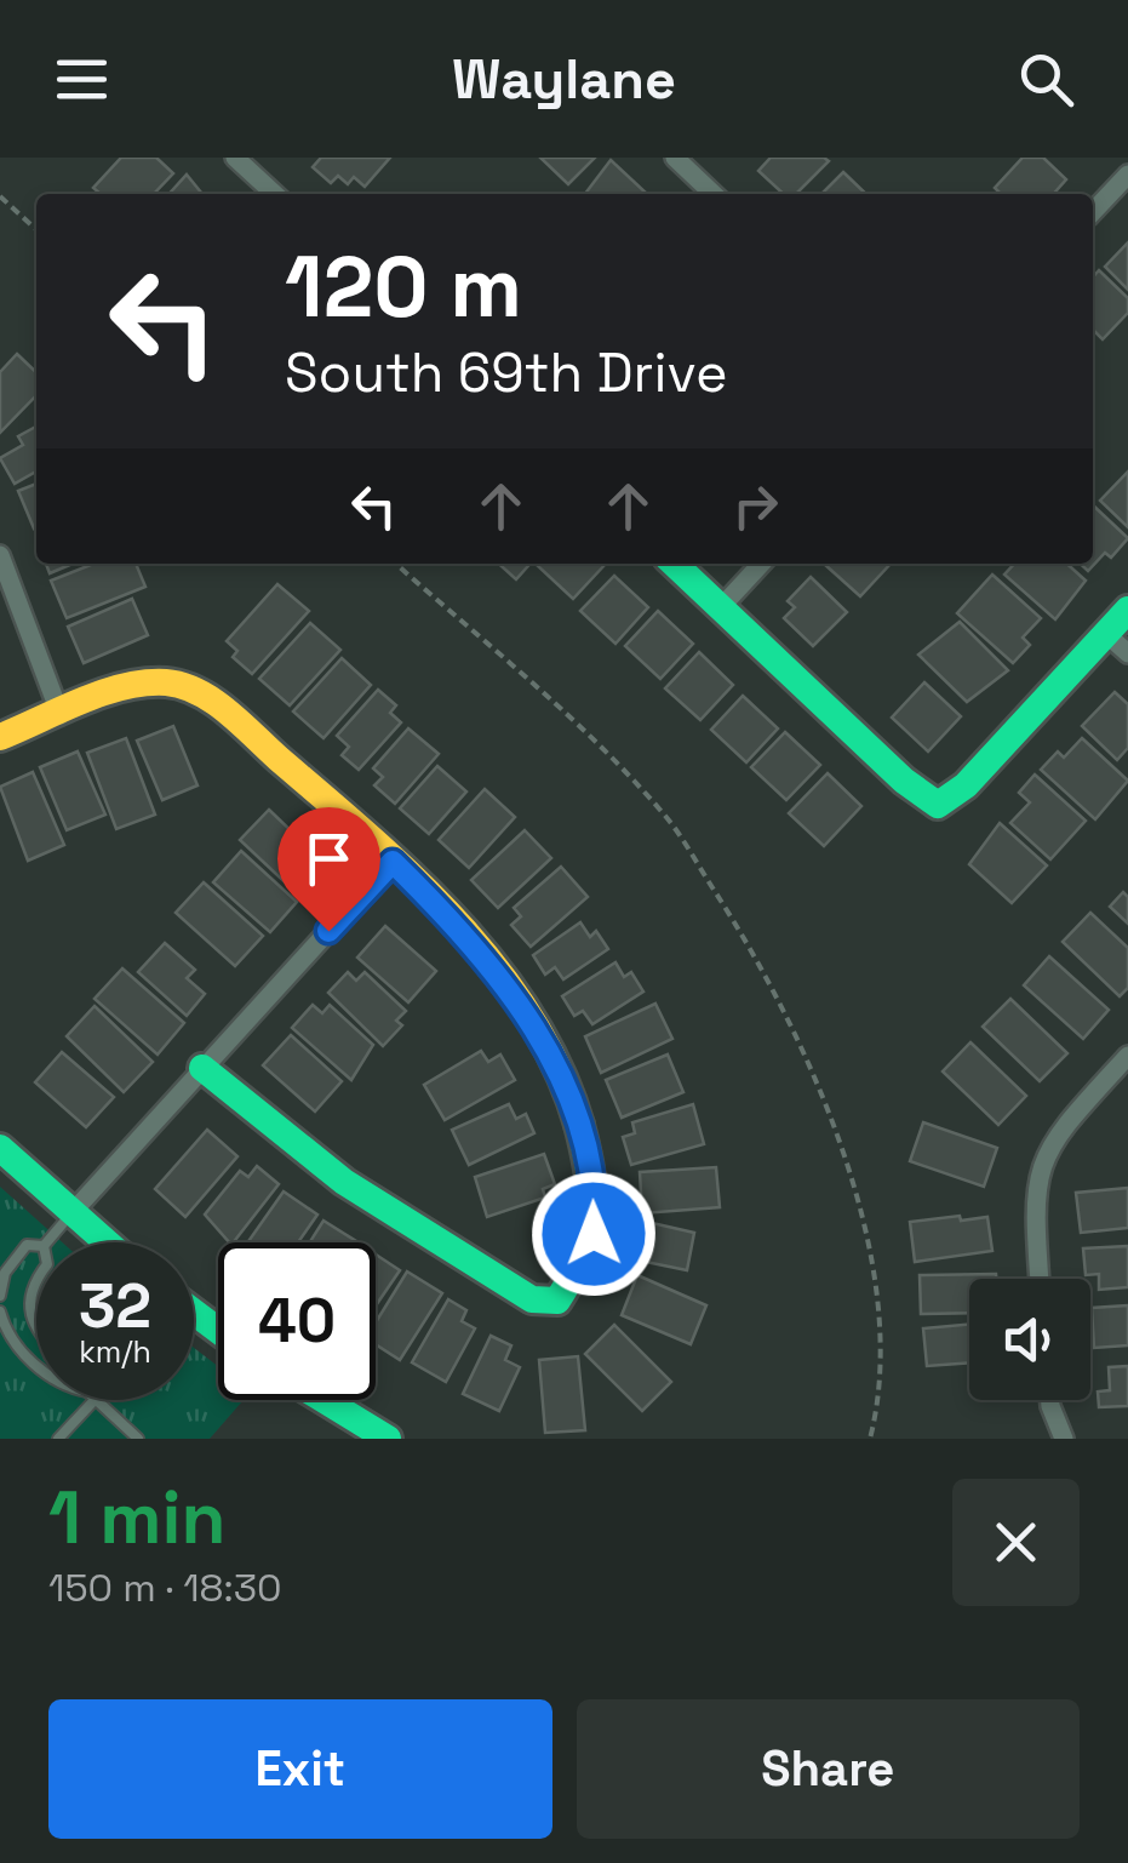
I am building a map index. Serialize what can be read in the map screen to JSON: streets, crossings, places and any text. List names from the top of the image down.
{
  "page": {
    "header": "Waylane",
    "turn": ["120 m", "South 69th Drive"],
    "speed": "32 km/h",
    "limit": "40",
    "heading": ["1 min", "150 m · 18:30"],
    "buttons": ["Exit", "Share"]
  }
}
